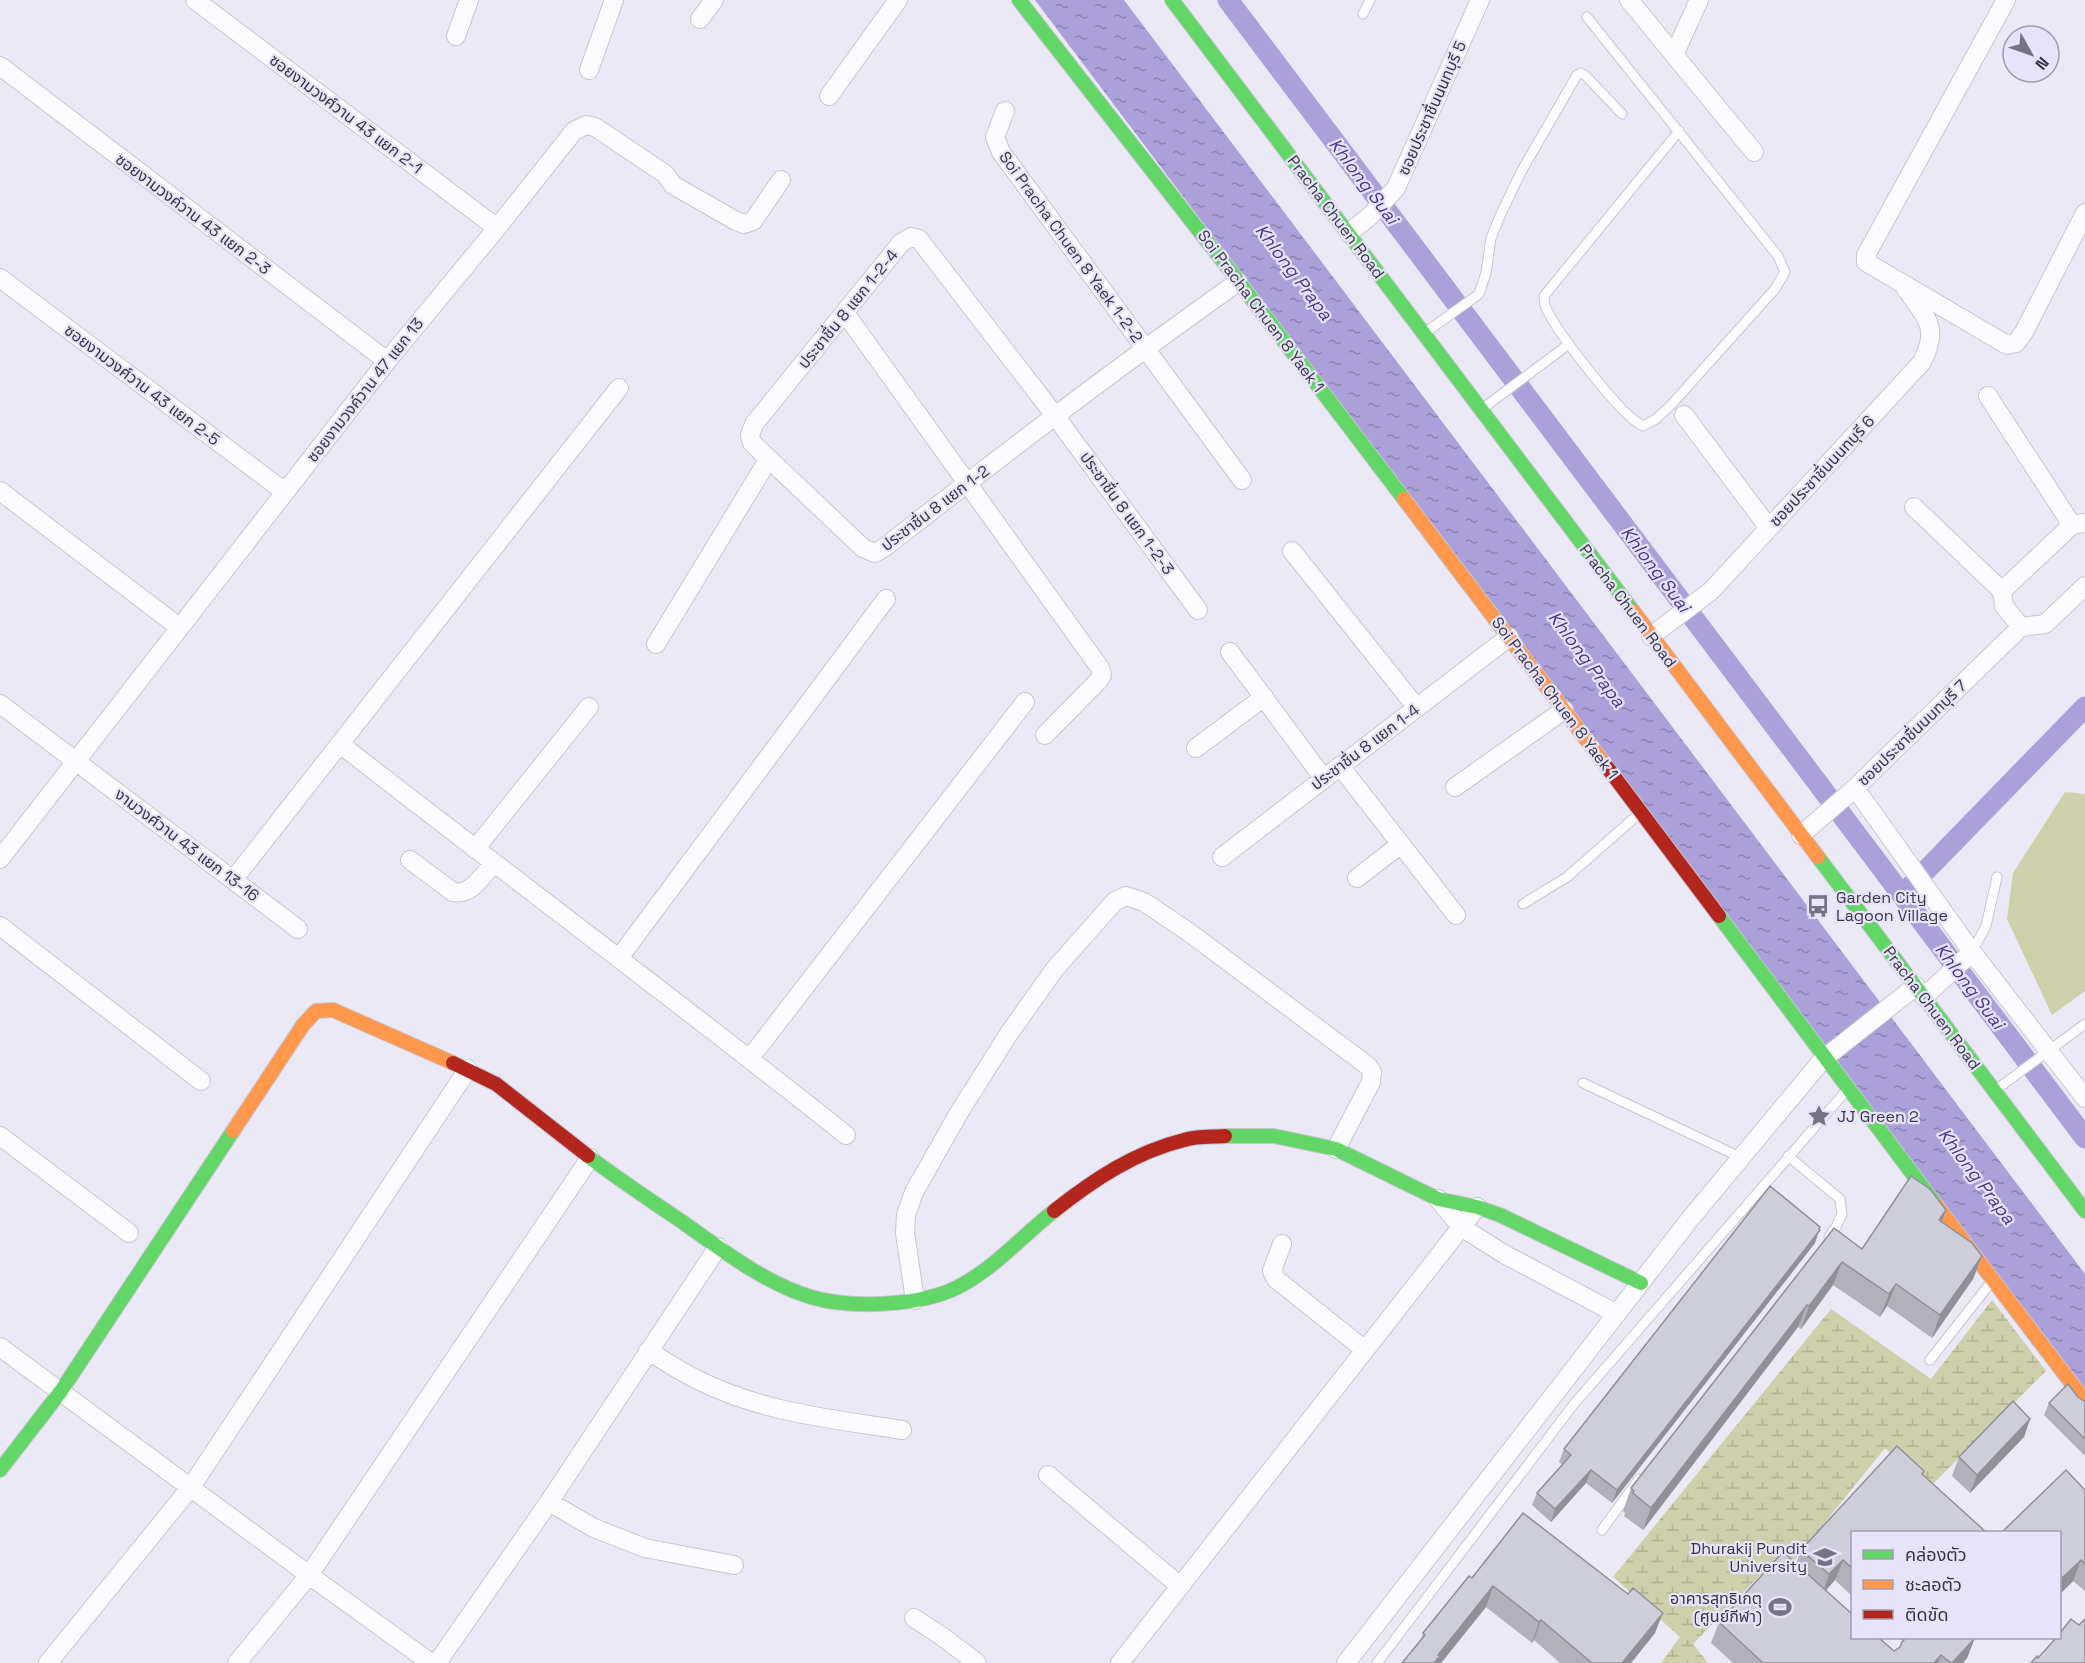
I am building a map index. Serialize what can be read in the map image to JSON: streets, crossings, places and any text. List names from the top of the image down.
{
  "streets": {
    "street": [
      "ซอยประชาชื่นนนทบุรี 5",
      "ซอยงามวงศ์วาน 43 แยก 2-1",
      "ซอยงามวงค์วาน 43 แยก 2-3",
      "Pracha Chuen Road",
      "Soi Pracha Chuen 8 Yaek 1-2-2",
      "ประชาชื่น 8 แยก 1-2-4",
      "Soi Pracha Chuen 8 Yaek 1",
      "ซอยงามวงศ์วาน 43 แยก 2-5",
      "ซอยงามวงค์วาน 47 แยก 13",
      "ซอยประชาชื่นนนทบุรี 6",
      "ประชาชื่น 8 แยก 1-2",
      "ประชาชื่น 8 แยก 1-2-3",
      "ซอยประชาชื่นนนทบุรี 7",
      "ประชาชื่น 8 แยก 1-4",
      "งามวงศ์วาน 43 แยก 13-16"
    ]
  },
  "crossings": [
    ["ซอยประชาชื่นนนทบุรี 5", "Pracha Chuen Road"],
    ["ซอยงามวงศ์วาน 43 แยก 2-1", "ซอยงามวงค์วาน 47 แยก 13"],
    ["ซอยงามวงค์วาน 43 แยก 2-3", "ซอยงามวงค์วาน 47 แยก 13"],
    ["Pracha Chuen Road", "ซอยประชาชื่นนนทบุรี 6"],
    ["Pracha Chuen Road", "ซอยประชาชื่นนนทบุรี 7"],
    ["Soi Pracha Chuen 8 Yaek 1-2-2", "ประชาชื่น 8 แยก 1-2"],
    ["ประชาชื่น 8 แยก 1-2-4", "ประชาชื่น 8 แยก 1-2"],
    ["ประชาชื่น 8 แยก 1-2-4", "ประชาชื่น 8 แยก 1-2-3"],
    ["Soi Pracha Chuen 8 Yaek 1", "ประชาชื่น 8 แยก 1-2"],
    ["Soi Pracha Chuen 8 Yaek 1", "ประชาชื่น 8 แยก 1-4"],
    ["ซอยงามวงศ์วาน 43 แยก 2-5", "ซอยงามวงค์วาน 47 แยก 13"],
    ["ซอยงามวงค์วาน 47 แยก 13", "งามวงศ์วาน 43 แยก 13-16"],
    ["ประชาชื่น 8 แยก 1-2", "ประชาชื่น 8 แยก 1-2-3"]
  ],
  "water": ["Khlong Suai", "Khlong Prapa"],
  "places": {
    "bus stop": ["Garden City Lagoon Village"],
    "place": ["JJ Green 2"],
    "school or university": ["Dhurakij Pundit University"],
    "sports": ["อาคารสุทธิเกตุ (ศูนย์กีฬา)"]
  },
  "legend": ["คล่องตัว", "ชะลอตัว", "ติดขัด"],
  "north": "bottom right"
}
